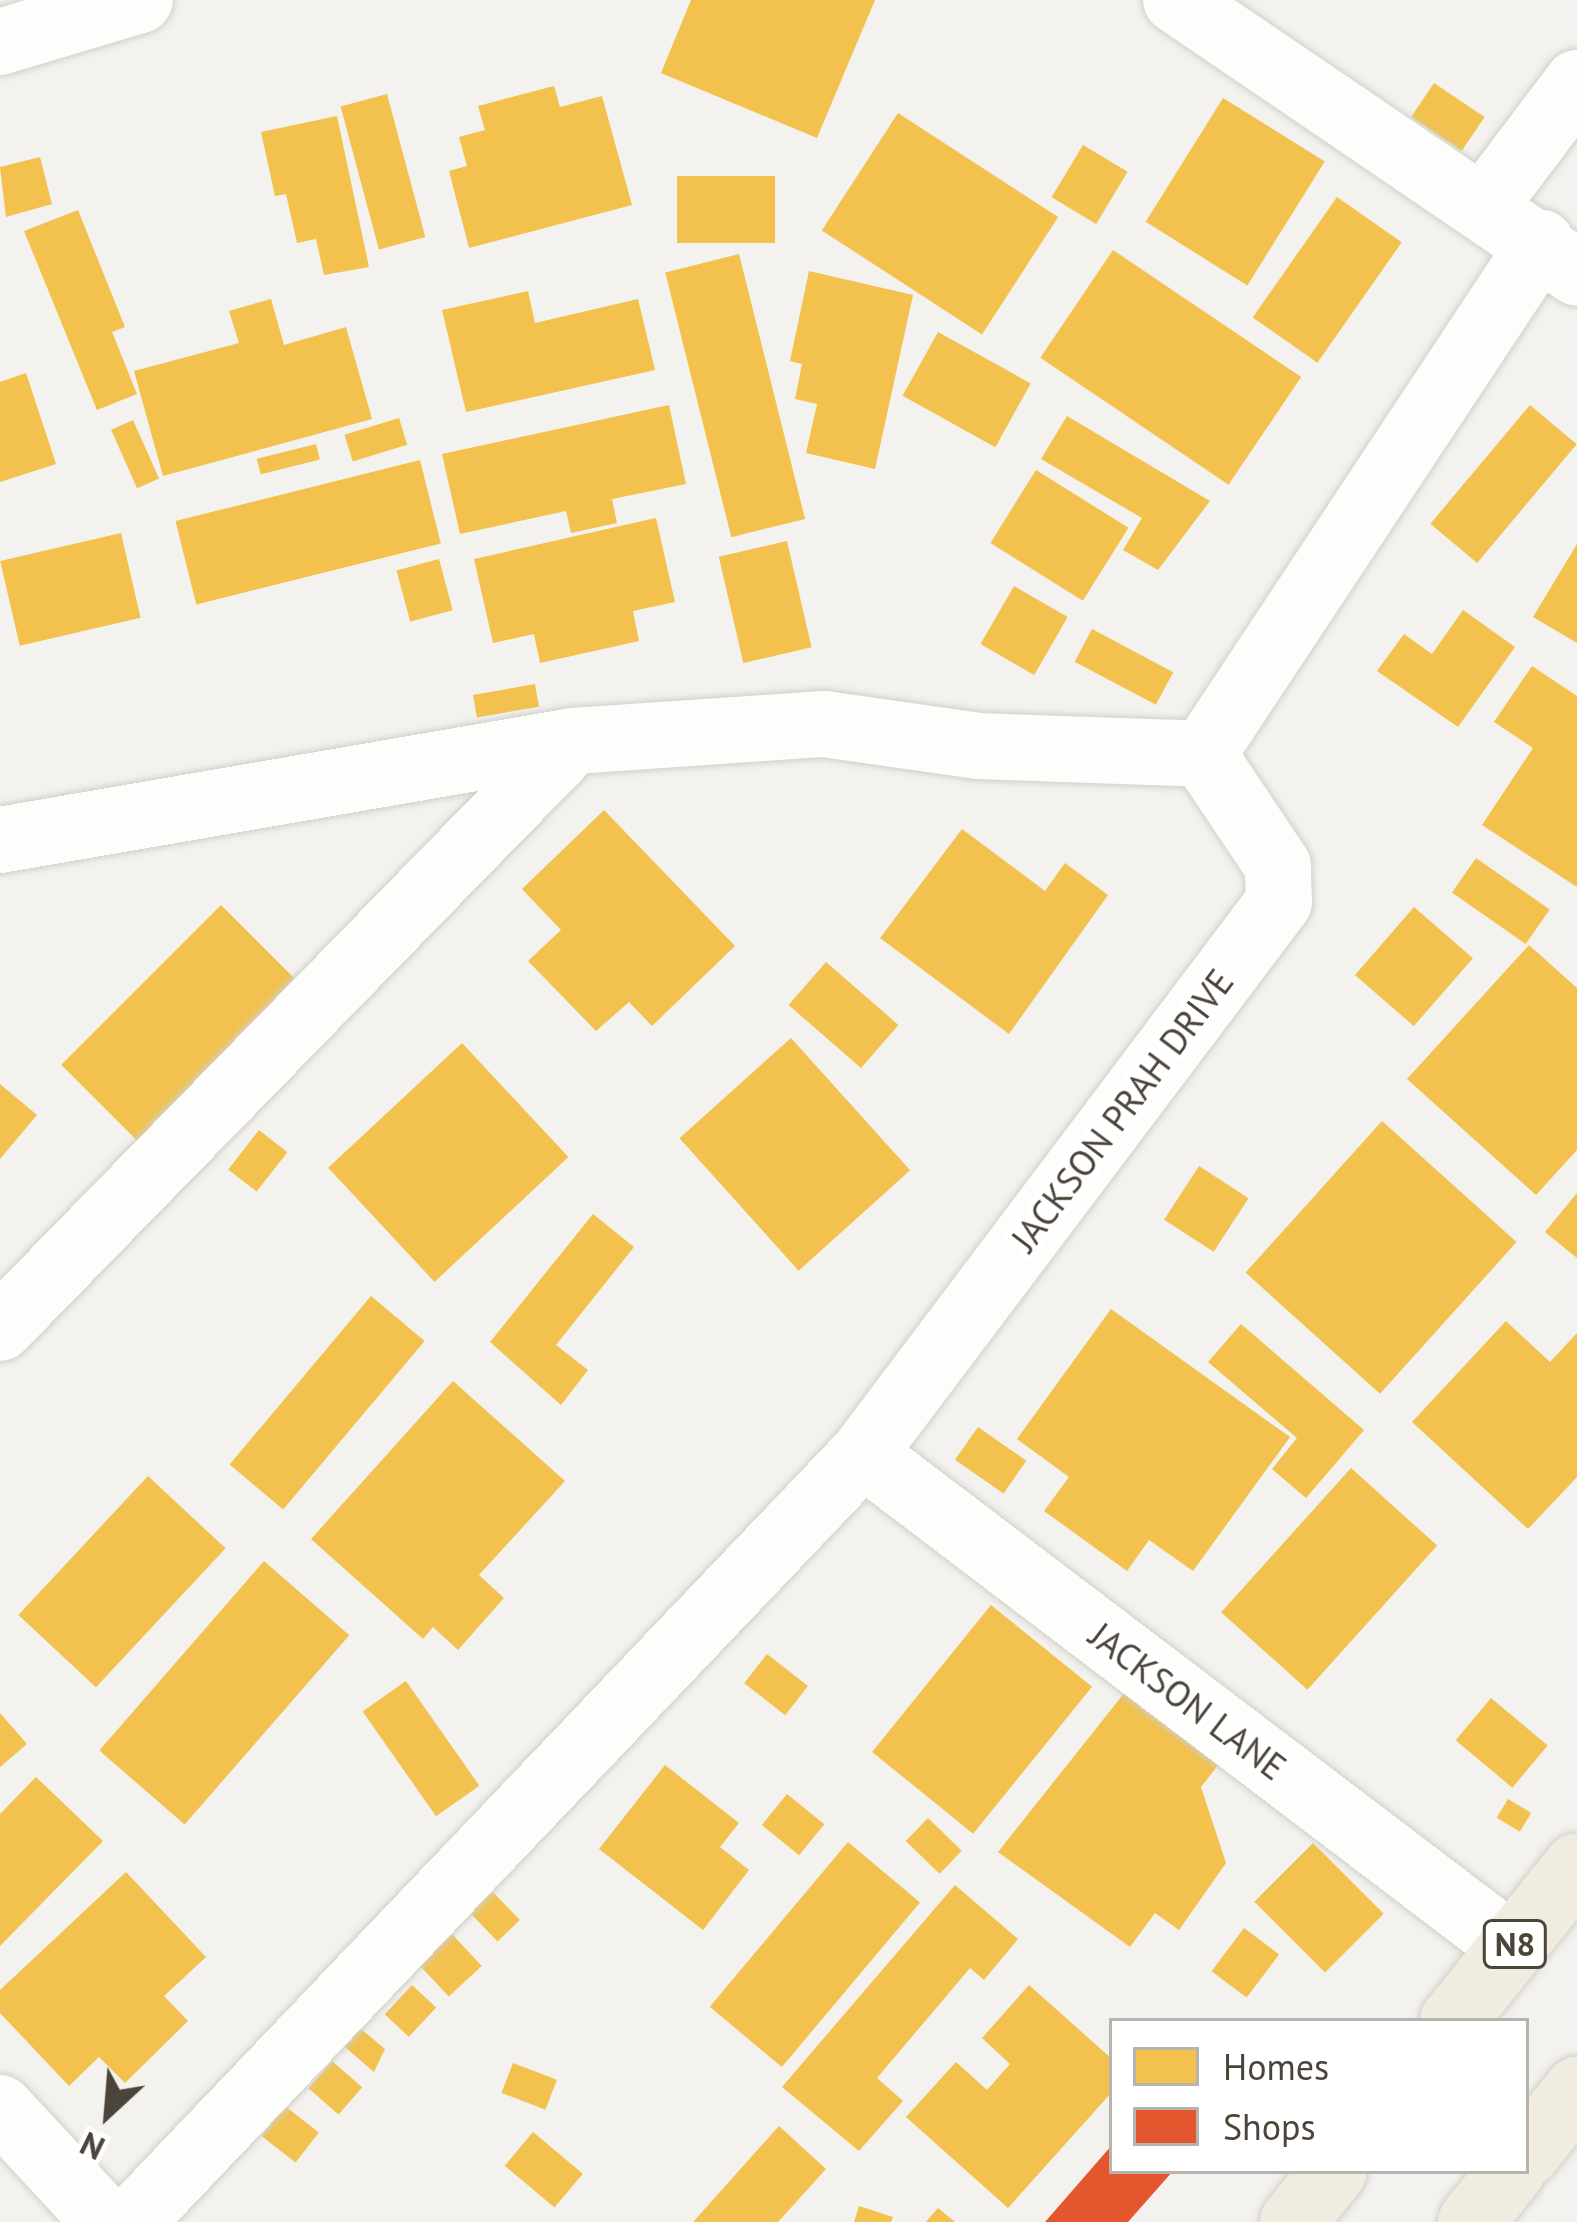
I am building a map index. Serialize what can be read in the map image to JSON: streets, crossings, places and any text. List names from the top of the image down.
{
  "streets": {
    "highway": ["N8"],
    "street": ["JACKSON PRAH DRIVE", "JACKSON LANE"]
  },
  "crossings": [
    ["JACKSON PRAH DRIVE", "JACKSON LANE"],
    ["JACKSON LANE", "N8"]
  ],
  "legend": ["Homes", "Shops"],
  "north": "bottom left"
}
